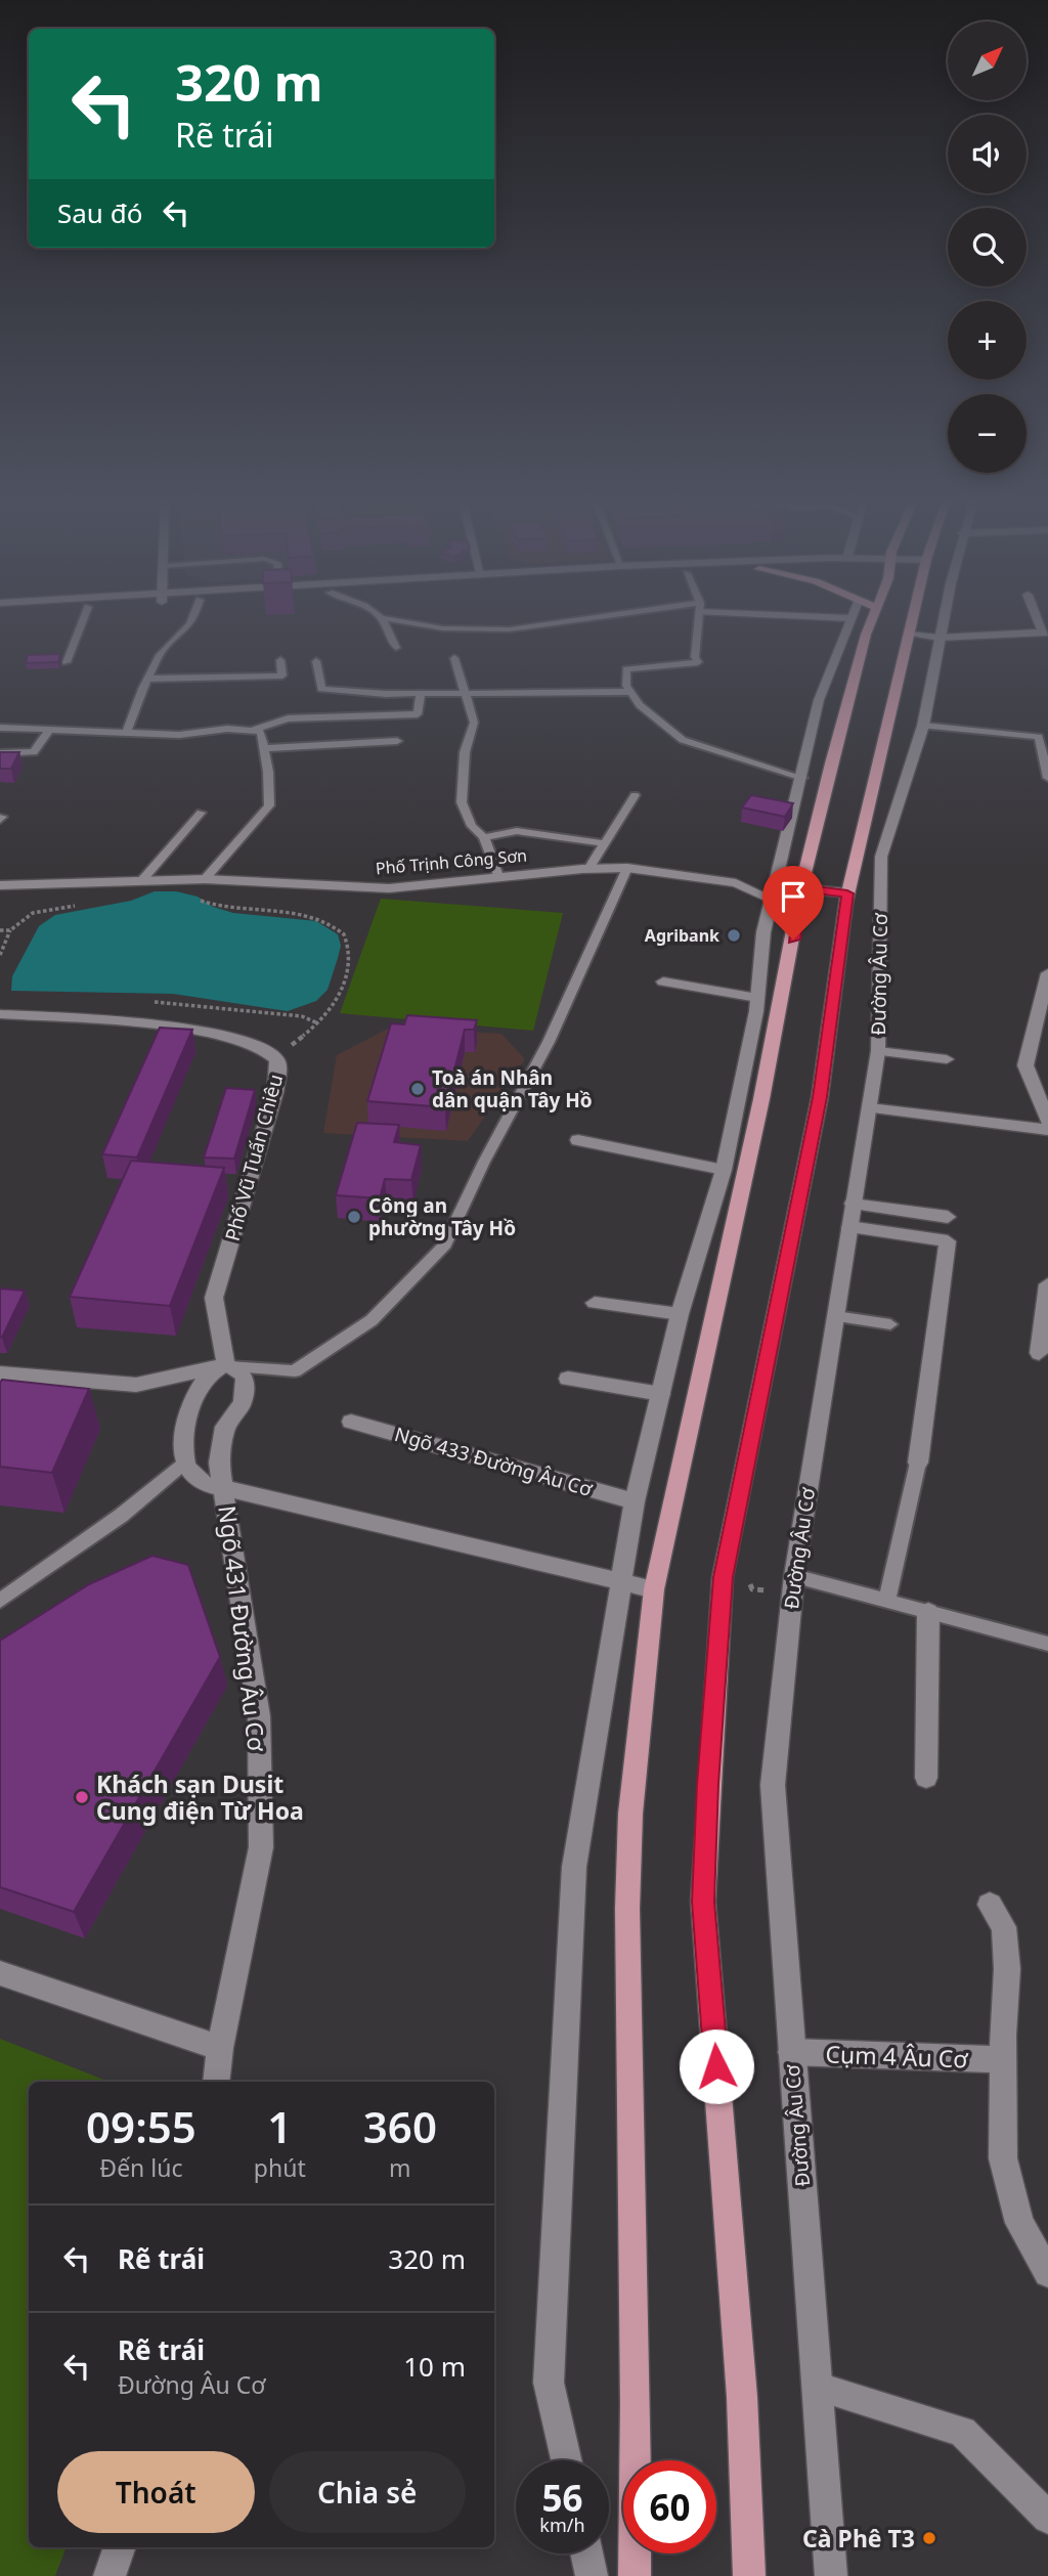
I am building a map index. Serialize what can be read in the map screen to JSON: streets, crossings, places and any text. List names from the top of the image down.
{
  "streets": {
    "main road": ["Đường Âu Cơ"],
    "street": [
      "Phố Trịnh Công Sơn",
      "Phố Vũ Tuấn Chiêu",
      "Ngõ 433 Đường Âu Cơ",
      "Ngõ 431 Đường Âu Cơ",
      "Cụm 4 Âu Cơ"
    ]
  },
  "crossings": [
    ["Đường Âu Cơ", "Cụm 4 Âu Cơ"]
  ],
  "places": [
    "Agribank",
    "Toà án Nhân dân quận Tây Hồ",
    "Công an phường Tây Hồ",
    "Khách sạn Dusit Cung điện Từ Hoa",
    "Cà Phê T3"
  ],
  "north": "top right",
  "page": {
    "map_buttons": ["+", "−"],
    "turn": ["320 m", "Rẽ trái"],
    "then": "Sau đó",
    "eta": [
      "09:55",
      "Đến lúc",
      "1",
      "phút",
      "360",
      "m"
    ],
    "list": [
      {
        "name": "Rẽ trái",
        "value": "320 m"
      },
      {
        "name": "Rẽ trái",
        "note": "Đường Âu Cơ",
        "value": "10 m"
      }
    ],
    "buttons": ["Thoát", "Chia sẻ"],
    "speed": "56 km/h",
    "limit": "60"
  }
}
